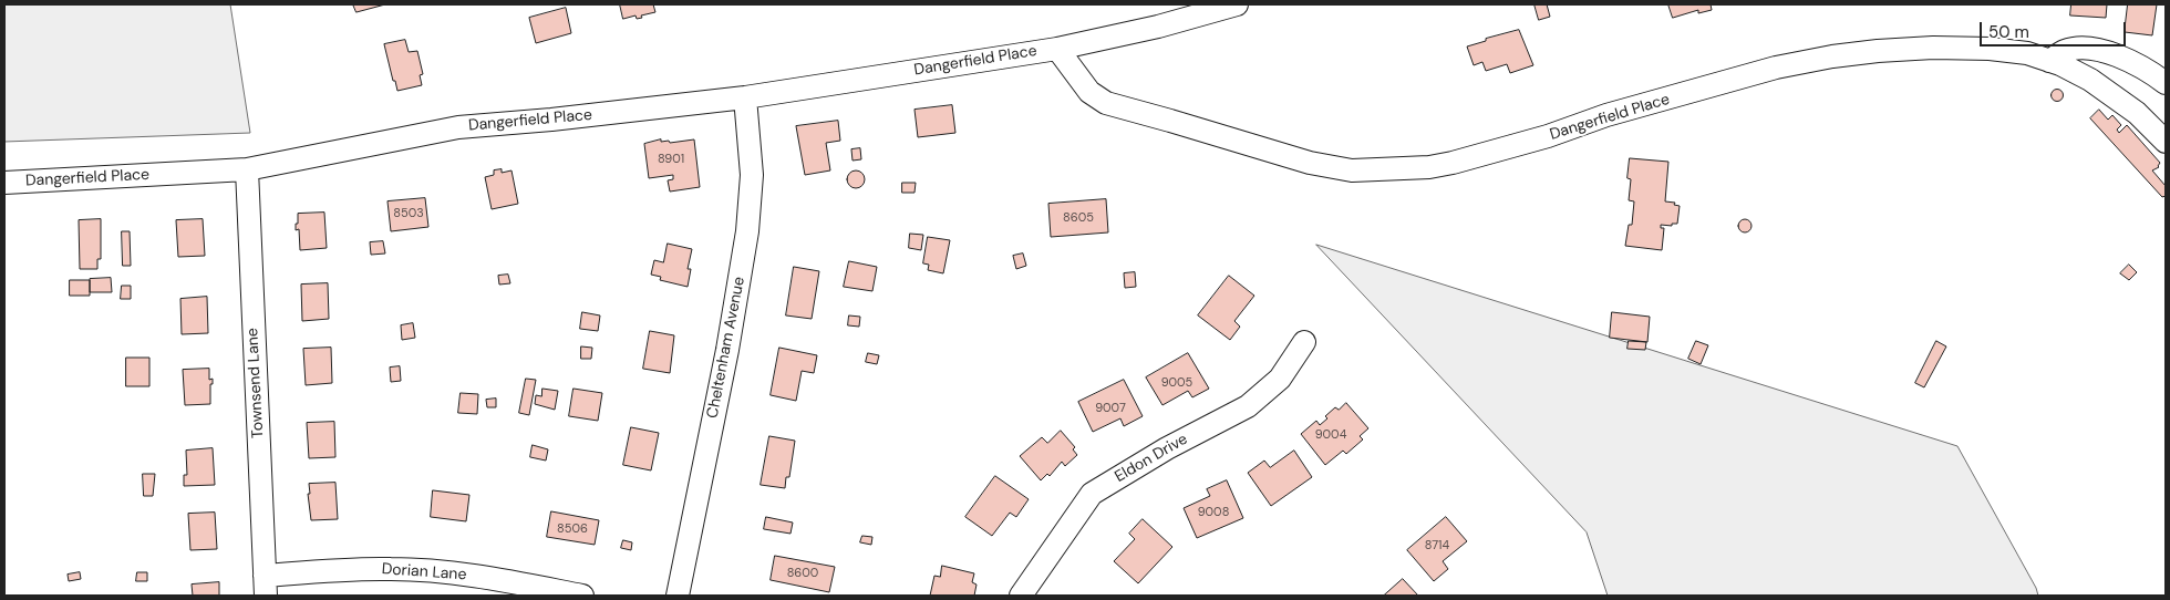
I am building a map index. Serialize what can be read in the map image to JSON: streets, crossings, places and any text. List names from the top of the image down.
{
  "streets": {
    "street": [
      "Dangerfield Place",
      "Cheltenham Avenue",
      "Townsend Lane",
      "Eldon Drive",
      "Dorian Lane"
    ]
  },
  "crossings": [
    ["Dangerfield Place", "Cheltenham Avenue"],
    ["Dangerfield Place", "Townsend Lane"],
    ["Townsend Lane", "Dorian Lane"]
  ],
  "house_numbers": [
    "8901",
    "8503",
    "8605",
    "9005",
    "9007",
    "9004",
    "9008",
    "8506",
    "8714",
    "8600"
  ],
  "scale_bar": "50 m"
}
